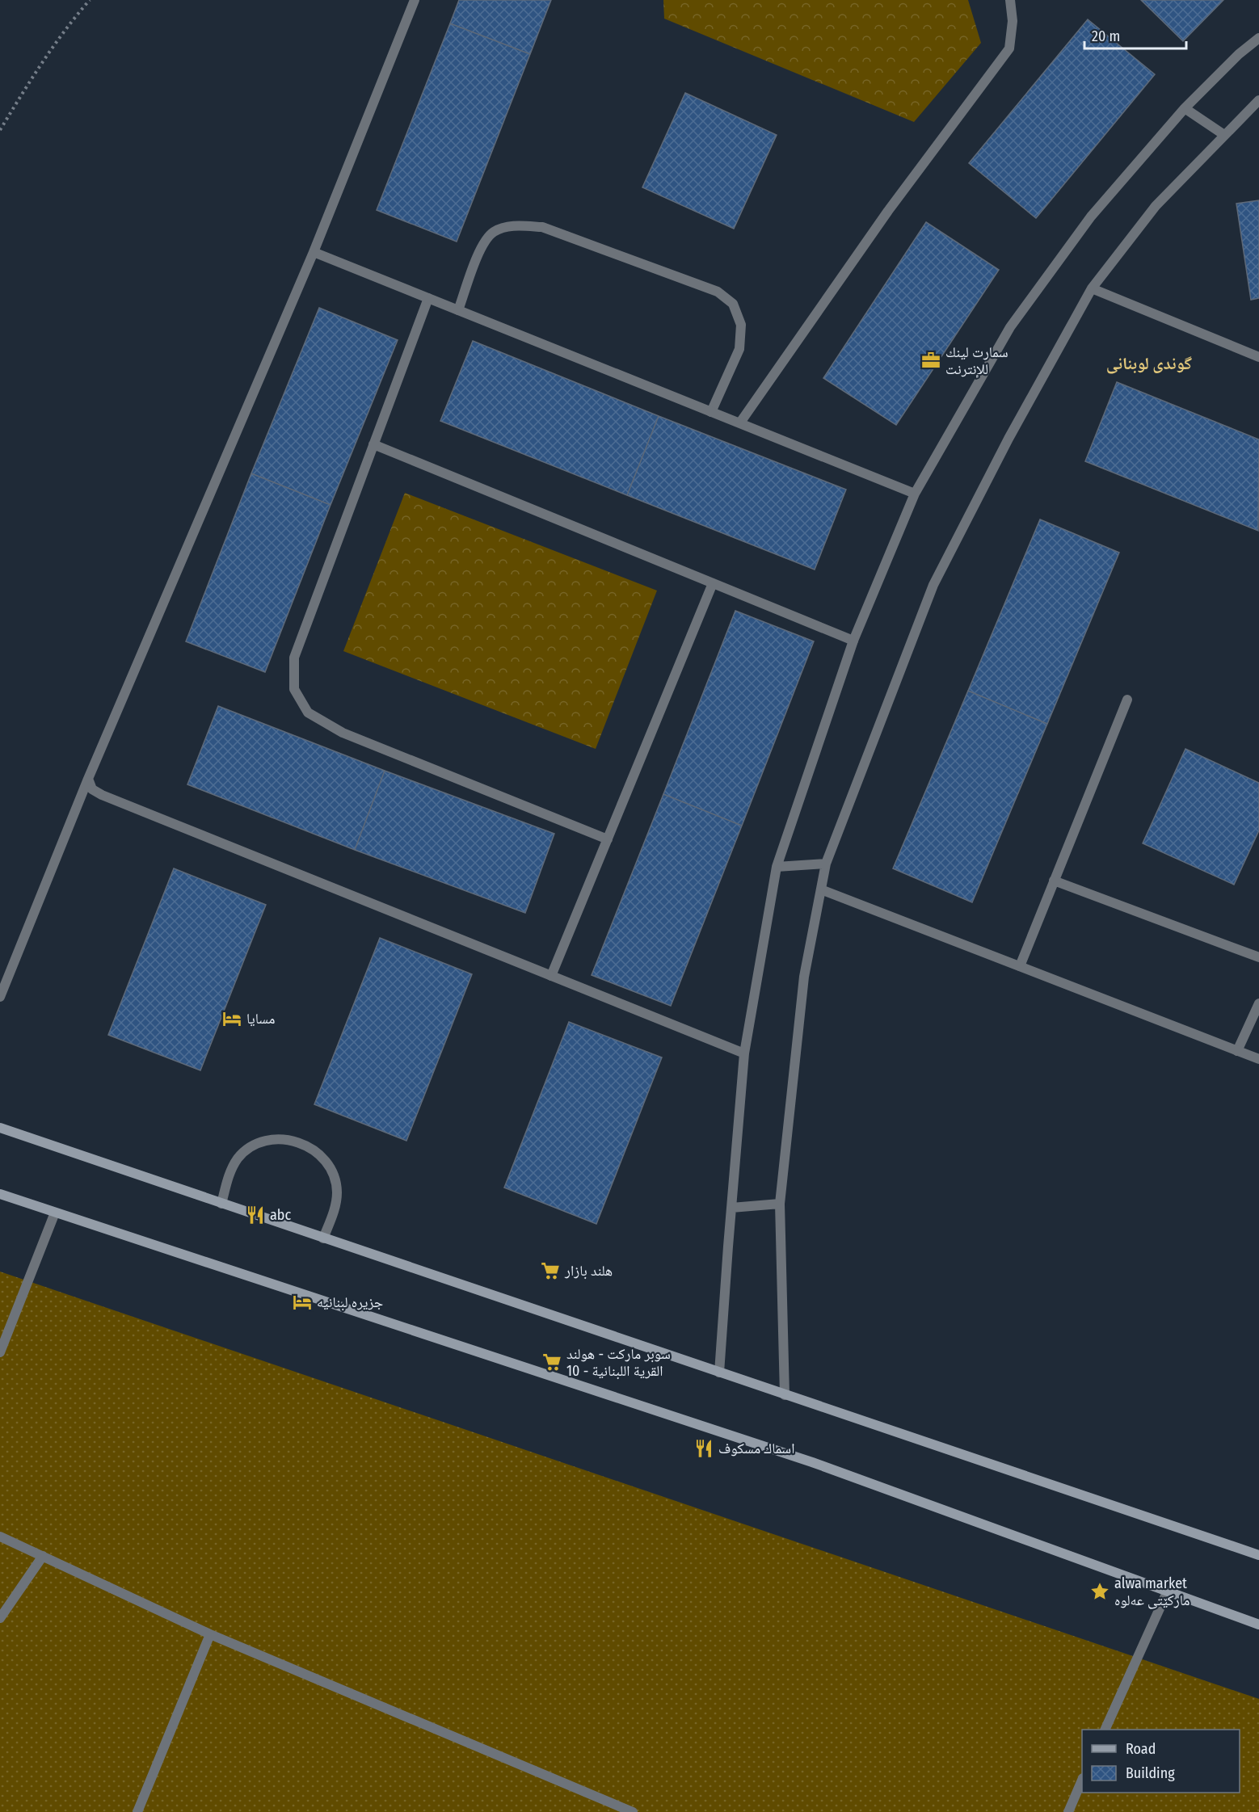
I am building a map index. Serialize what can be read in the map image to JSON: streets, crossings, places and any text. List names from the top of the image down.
{
  "districts": ["گوندی لوبنانی"],
  "places": {
    "office": ["سمارت لينك للإنترنت"],
    "hotel": ["مسايا", "جزيره لبنانيه"],
    "restaurant": ["abc", "اسماك مسكوف"],
    "supermarket": ["هلند بازار", "سوبر ماركت - هولند 10 - القرية اللبنانية"],
    "place": ["alwa market مارکێتی عەلوە"]
  },
  "legend": ["Road", "Building"],
  "scale_bar": "20 m"
}
